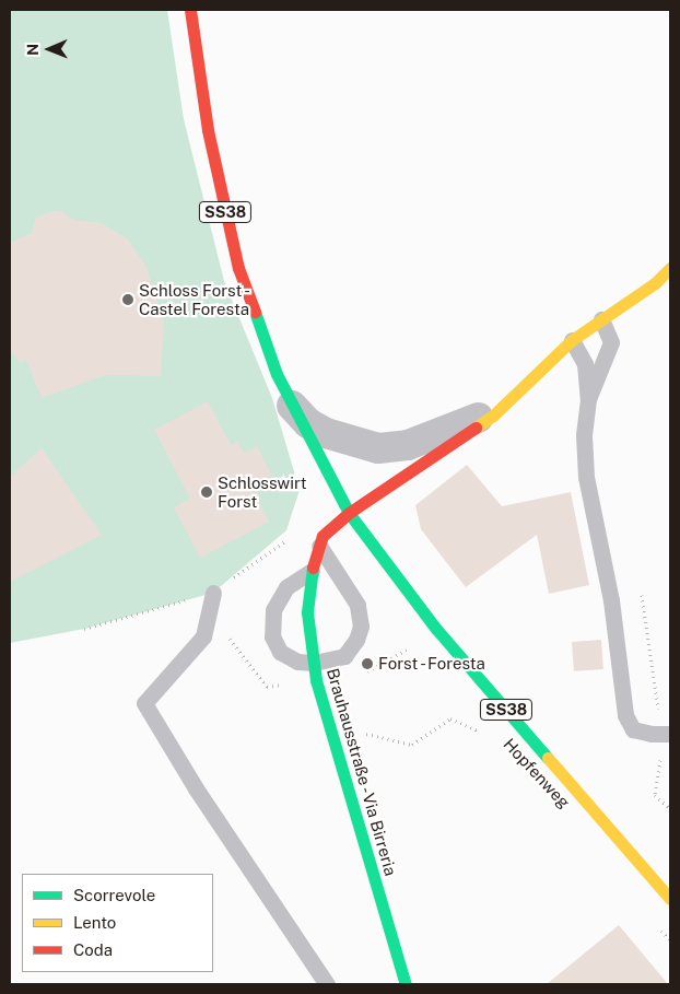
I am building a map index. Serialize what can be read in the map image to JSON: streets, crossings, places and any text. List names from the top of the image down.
{
  "streets": {
    "main road": ["SS38", "Brauhausstraße - Via Birreria"]
  },
  "crossings": [
    ["SS38", "Brauhausstraße - Via Birreria"]
  ],
  "places": ["Schloss Forst - Castel Foresta", "Schlosswirt Forst", "Forst - Foresta"],
  "legend": ["Scorrevole", "Lento", "Coda"],
  "north": "left"
}
